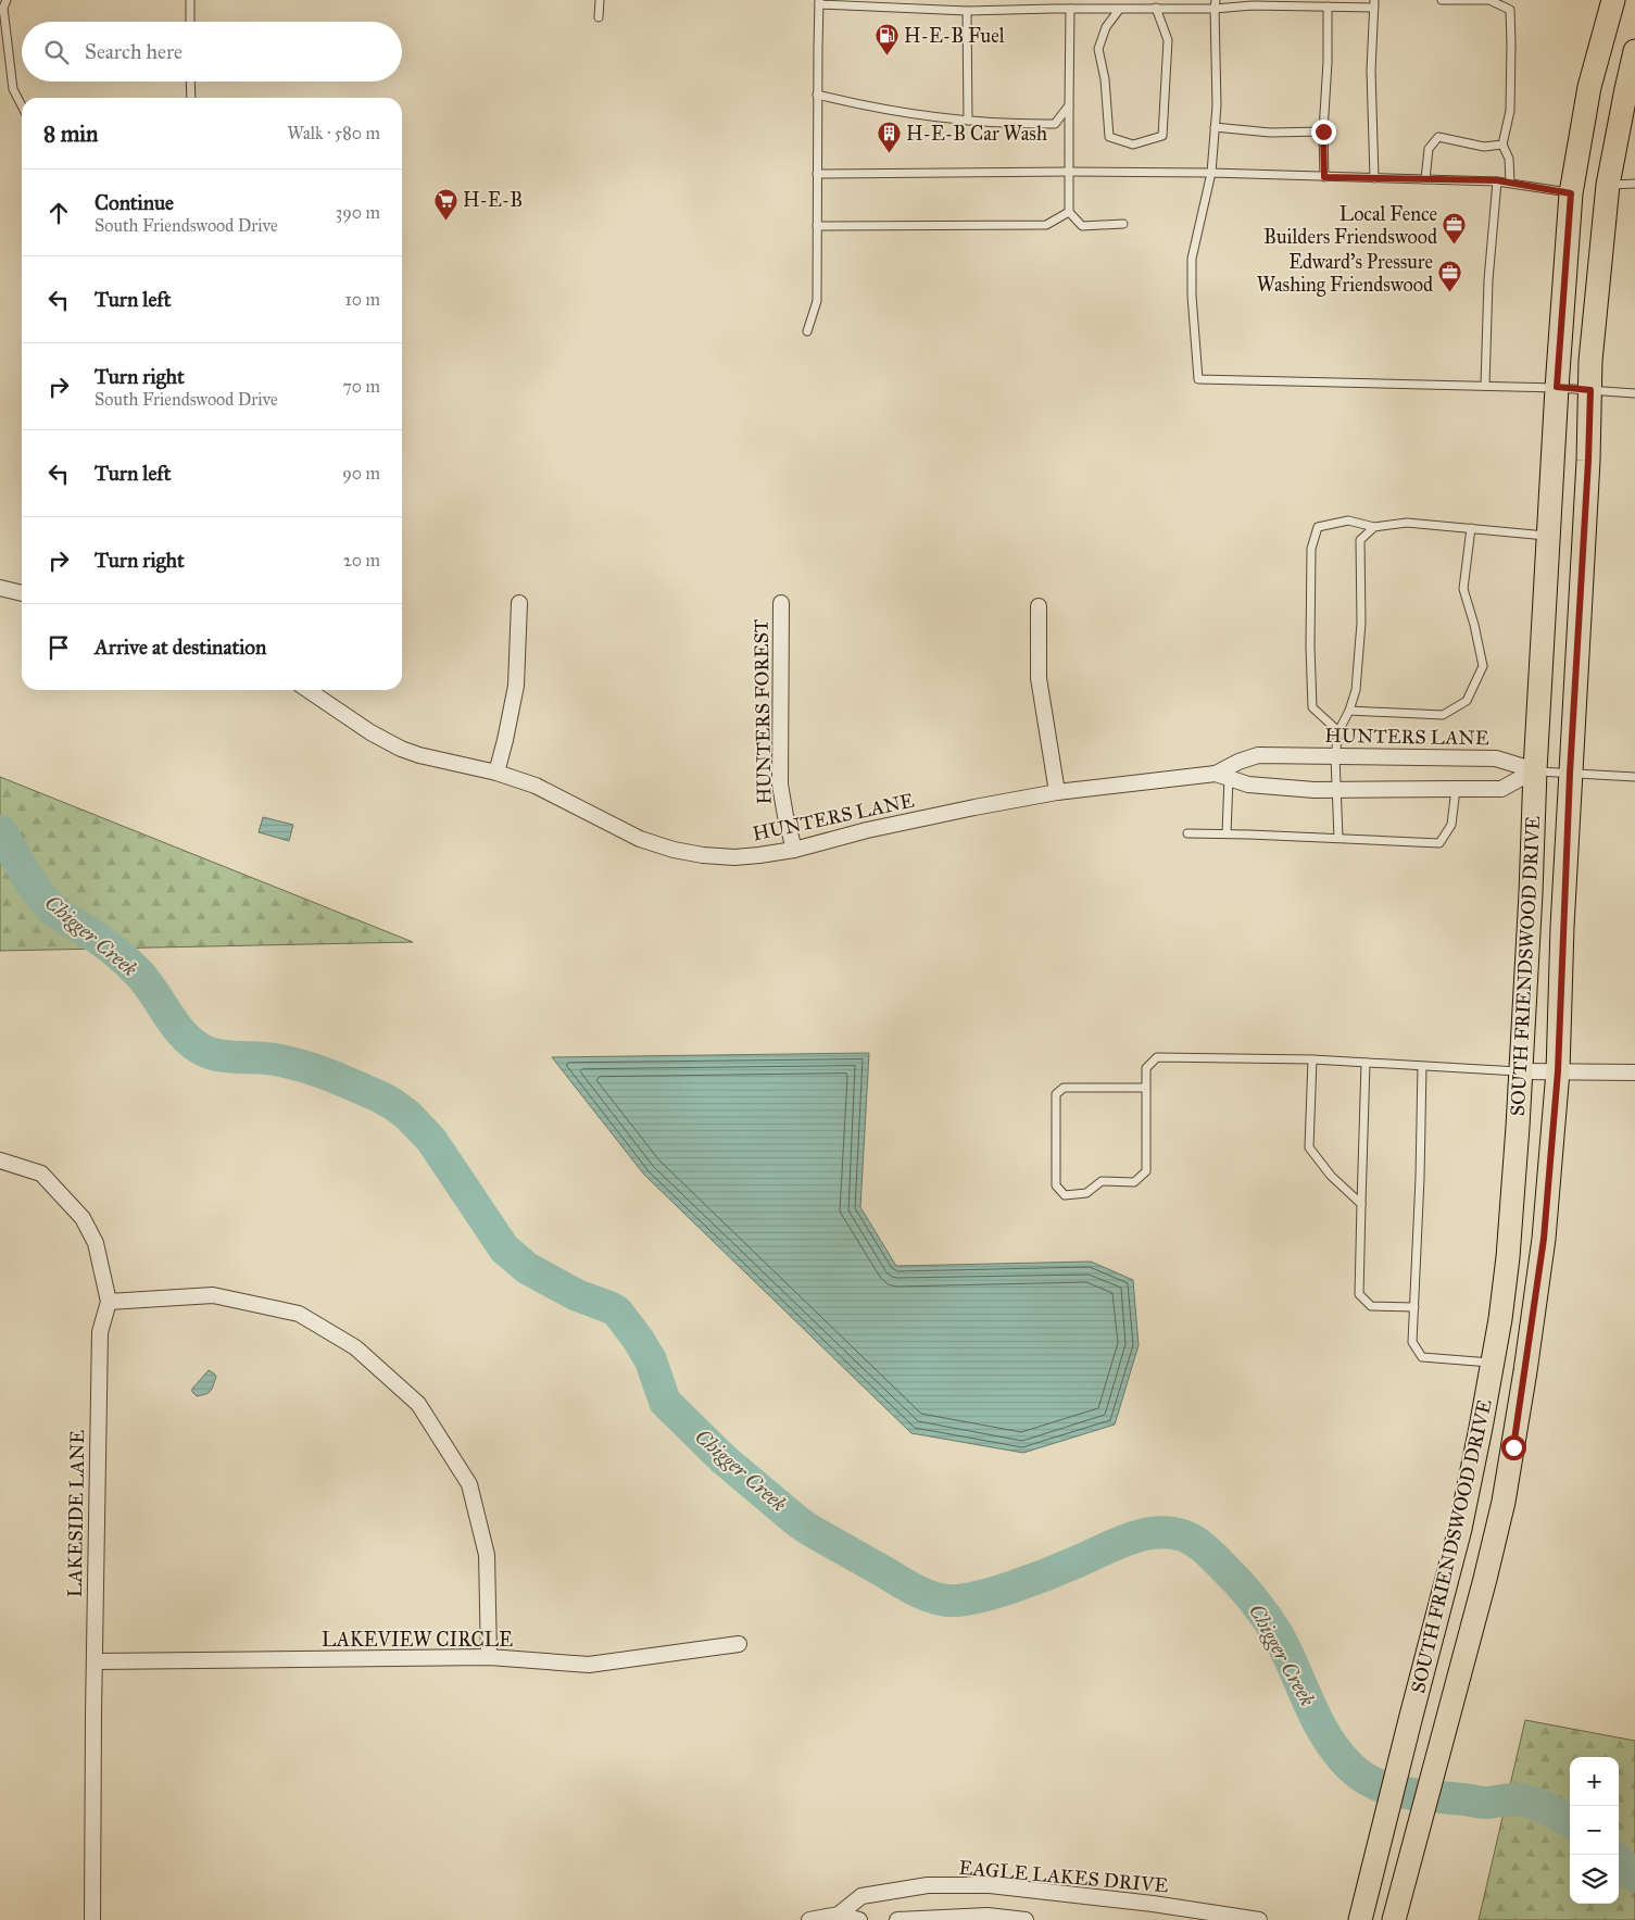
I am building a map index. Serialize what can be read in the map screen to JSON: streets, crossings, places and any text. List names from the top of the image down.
{
  "streets": {
    "main road": ["SOUTH FRIENDSWOOD DRIVE"],
    "street": [
      "HUNTERS FOREST",
      "HUNTERS LANE",
      "LAKESIDE LANE",
      "LAKEVIEW CIRCLE",
      "EAGLE LAKES DRIVE"
    ]
  },
  "crossings": [
    ["HUNTERS FOREST", "HUNTERS LANE"],
    ["HUNTERS LANE", "SOUTH FRIENDSWOOD DRIVE"],
    ["LAKESIDE LANE", "LAKEVIEW CIRCLE"]
  ],
  "water": ["Chigger Creek"],
  "places": {
    "fuel station": ["H-E-B Fuel"],
    "building": ["H-E-B Car Wash"],
    "supermarket": ["H-E-B"],
    "office": ["Local Fence Builders Friendswood", "Edward’s Pressure Washing Friendswood"]
  },
  "page": {
    "search": "Search here",
    "heading": ["8 min", "Walk · 580 m"],
    "list": [
      ["Continue", "South Friendswood Drive", "390 m"],
      ["Turn left", "10 m"],
      ["Turn right", "South Friendswood Drive", "70 m"],
      ["Turn left", "90 m"],
      ["Turn right", "20 m"],
      "Arrive at destination"
    ],
    "map_buttons": ["+", "−"]
  }
}
